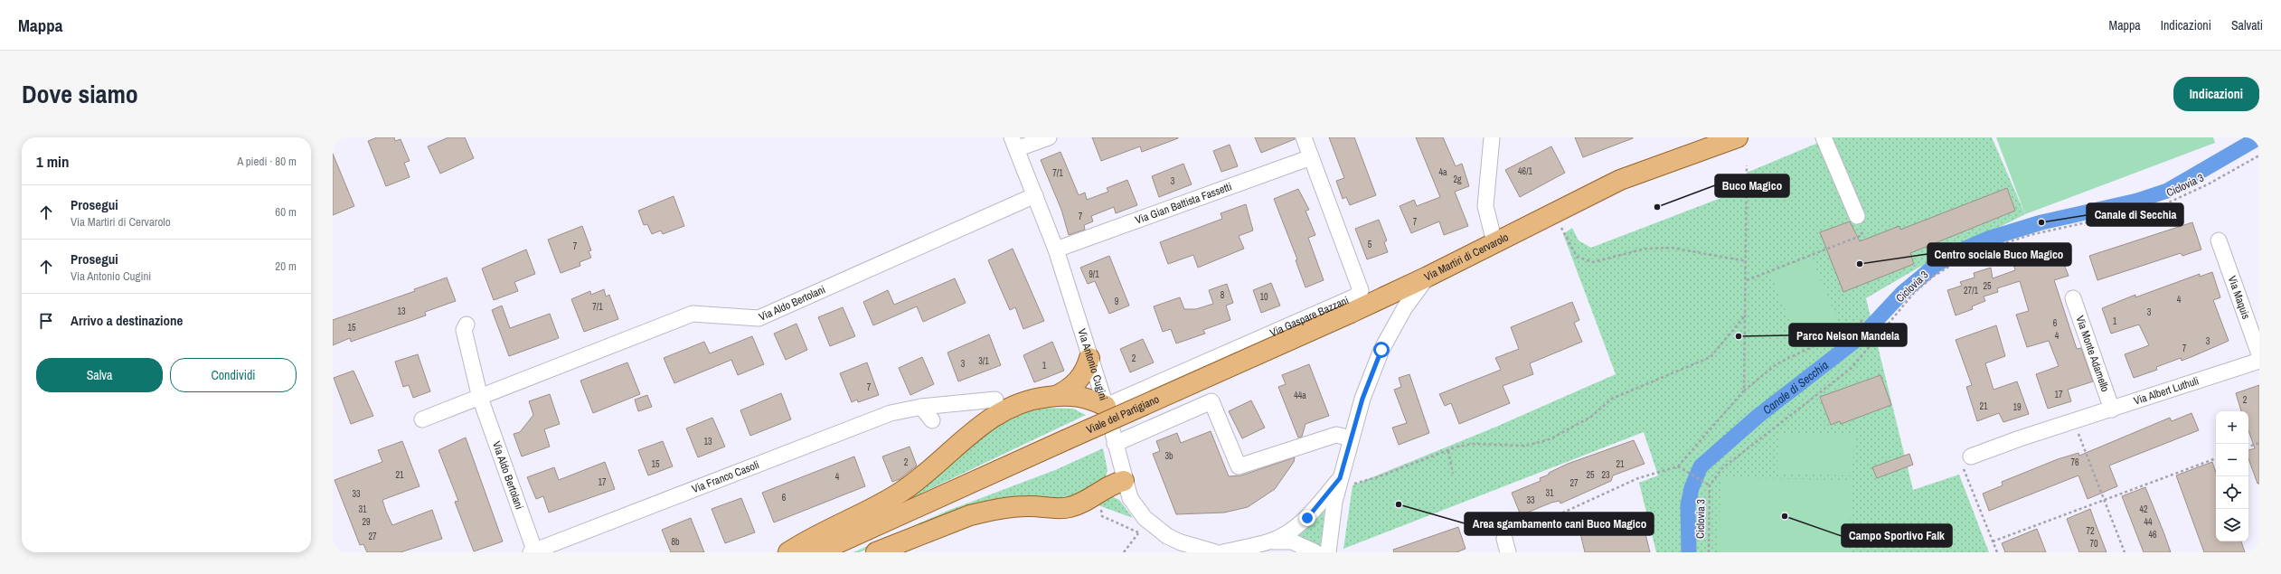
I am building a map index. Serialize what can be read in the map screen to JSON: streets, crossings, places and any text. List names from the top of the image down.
{
  "streets": {
    "main road": ["Via Martiri di Cervarolo", "Viale del Partigiano"],
    "street": [
      "Via Gian Battista Fassetti",
      "Via Maquis",
      "Via Aldo Bertolani",
      "Via Gaspare Bazzani",
      "Via Monte Adamello",
      "Via Antonio Cugini",
      "Via Albert Luthuli",
      "Via Franco Casoli"
    ],
    "path": ["Ciclovia 3"]
  },
  "crossings": [
    ["Via Gian Battista Fassetti", "Via Gaspare Bazzani"],
    ["Via Gian Battista Fassetti", "Via Antonio Cugini"],
    ["Via Martiri di Cervarolo", "Viale del Partigiano"],
    ["Via Aldo Bertolani", "Via Antonio Cugini"],
    ["Via Aldo Bertolani", "Via Franco Casoli"],
    ["Via Gaspare Bazzani", "Via Antonio Cugini"],
    ["Via Monte Adamello", "Via Albert Luthuli"]
  ],
  "water": ["Canale di Secchia"],
  "places": [
    "Buco Magico",
    "Canale di Secchia",
    "Centro sociale Buco Magico",
    "Parco Nelson Mandela",
    "Area sgambamento cani Buco Magico",
    "Campo Sportivo Falk"
  ],
  "house_numbers": [
    "46/1",
    "4a",
    "7/1",
    "2g",
    "3",
    "7",
    "7",
    "5",
    "7",
    "9/1",
    "25",
    "27/1",
    "8",
    "10",
    "4",
    "9",
    "7/1",
    "13",
    "3",
    "1",
    "6",
    "15",
    "4",
    "3",
    "7",
    "2",
    "3/1",
    "3",
    "1",
    "7",
    "17",
    "44a",
    "2",
    "21",
    "19",
    "13",
    "3b",
    "2",
    "76",
    "15",
    "21",
    "21",
    "25",
    "23",
    "4",
    "17",
    "27",
    "31",
    "33",
    "6",
    "33",
    "31",
    "42",
    "29",
    "44",
    "72",
    "46",
    "27",
    "8b",
    "70"
  ],
  "page": {
    "header": "Mappa",
    "nav": ["Mappa", "Indicazioni", "Salvati"],
    "title": "Dove siamo",
    "buttons": [
      "Indicazioni",
      ["Salva", "Condividi"]
    ],
    "heading": ["1 min", "A piedi · 80 m"],
    "list": [
      ["Prosegui", "Via Martiri di Cervarolo", "60 m"],
      ["Prosegui", "Via Antonio Cugini", "20 m"],
      "Arrivo a destinazione"
    ],
    "map_buttons": ["+", "−"]
  }
}
